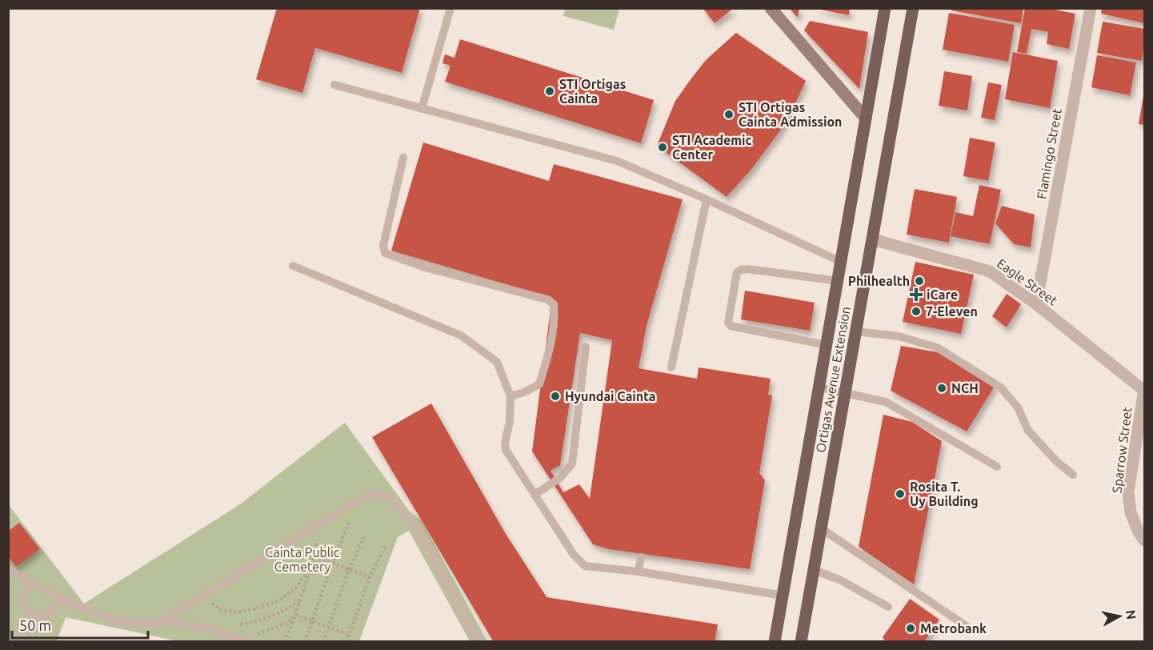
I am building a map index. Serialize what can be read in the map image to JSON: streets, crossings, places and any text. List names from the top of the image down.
{
  "streets": {
    "main road": ["Ortigas Avenue Extension"],
    "street": ["Flamingo Street", "Eagle Street", "Sparrow Street"]
  },
  "crossings": [
    ["Flamingo Street", "Eagle Street"],
    ["Eagle Street", "Ortigas Avenue Extension"],
    ["Eagle Street", "Sparrow Street"]
  ],
  "parks": ["Cainta Public Cemetery"],
  "places": {
    "other": [
      "STI Ortigas Cainta",
      "STI Ortigas Cainta Admission",
      "STI Academic Center",
      "Philhealth",
      "7-Eleven",
      "NCH",
      "Hyundai Cainta",
      "Rosita T. Uy Building",
      "Metrobank"
    ],
    "health": ["iCare"]
  },
  "scale_bar": "50 m",
  "north": "right"
}
